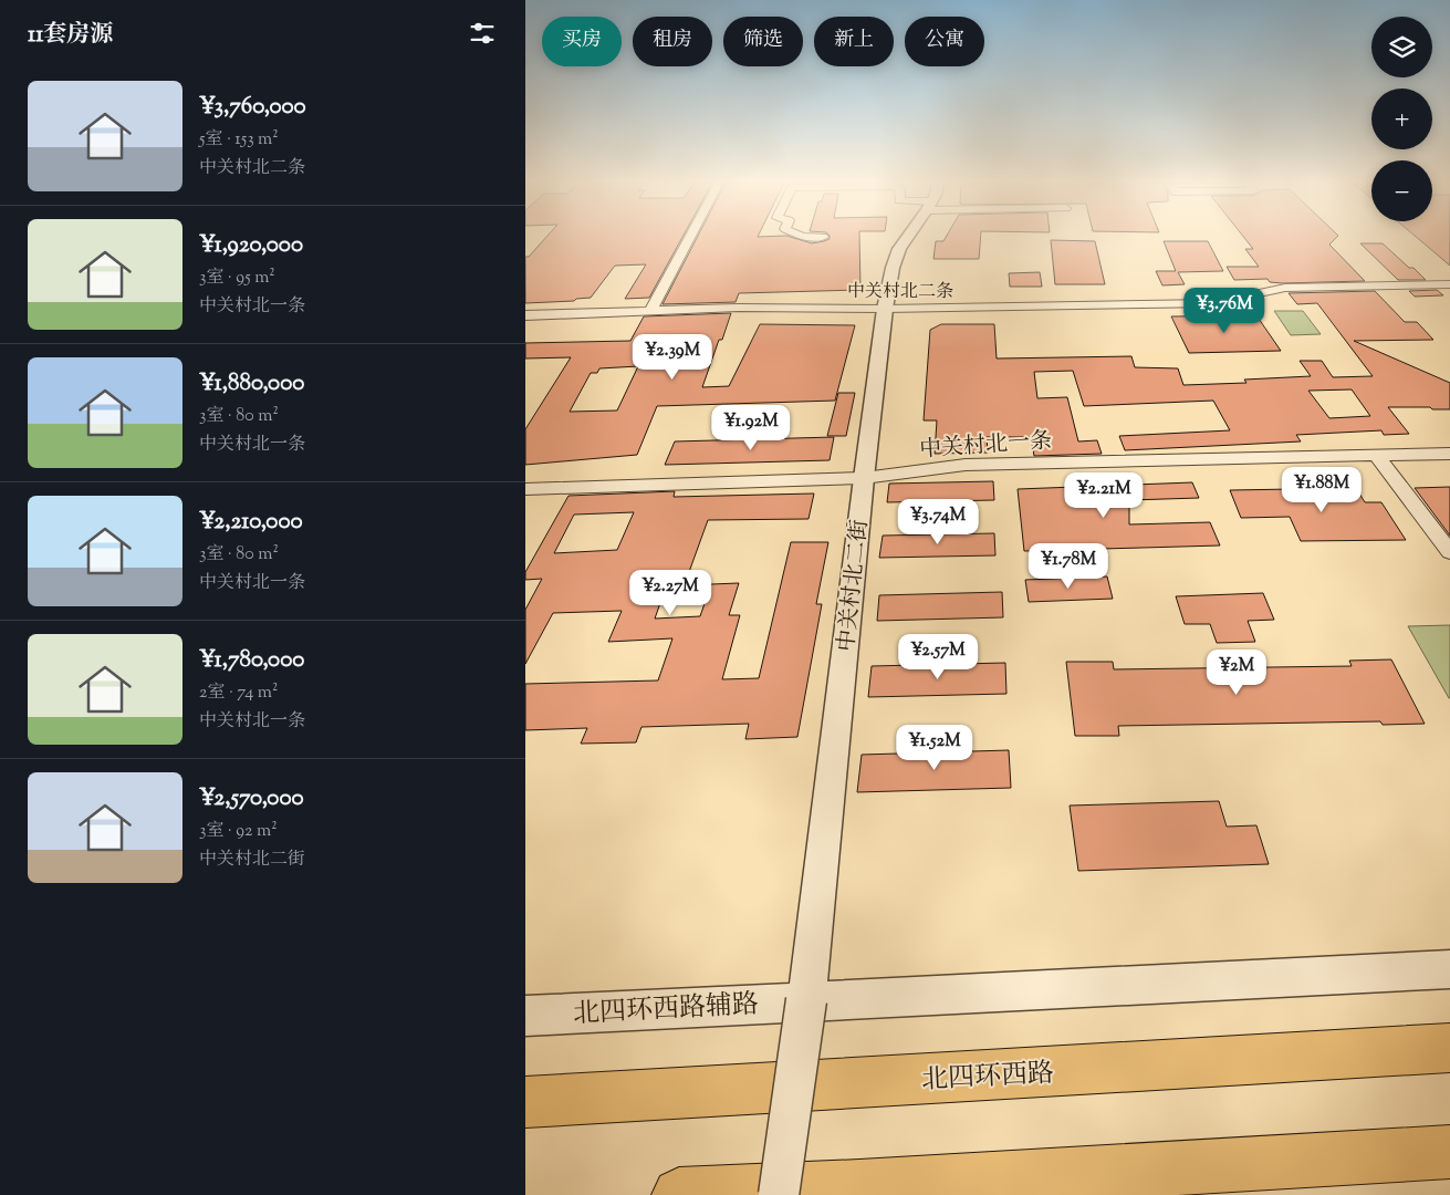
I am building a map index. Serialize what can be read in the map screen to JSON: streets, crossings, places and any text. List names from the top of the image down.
{
  "streets": {
    "highway": ["北四环西路"],
    "street": [
      "中关村北二条",
      "中关村北一条",
      "中关村北二街",
      "北四环西路辅路"
    ]
  },
  "crossings": [
    ["中关村北二条", "中关村北二街"],
    ["中关村北一条", "中关村北二街"],
    ["中关村北二街", "北四环西路辅路"]
  ],
  "page": {
    "heading": "11套房源",
    "map_buttons": ["+", "−"],
    "chip": [
      "买房",
      "租房",
      "筛选",
      "新上",
      "公寓"
    ],
    "list": [
      {
        "name": "¥3,760,000",
        "note": "5室 · 153 m² · 中关村北二条"
      },
      {
        "name": "¥1,920,000",
        "note": "3室 · 95 m² · 中关村北一条"
      },
      {
        "name": "¥1,880,000",
        "note": "3室 · 80 m² · 中关村北一条"
      },
      {
        "name": "¥2,210,000",
        "note": "3室 · 80 m² · 中关村北一条"
      },
      {
        "name": "¥1,780,000",
        "note": "2室 · 74 m² · 中关村北一条"
      },
      {
        "name": "¥2,570,000",
        "note": "3室 · 92 m² · 中关村北二街"
      }
    ],
    "price": [
      "¥3.76M",
      "¥2.39M",
      "¥1.92M",
      "¥1.88M",
      "¥2.21M",
      "¥3.74M",
      "¥1.78M",
      "¥2.27M",
      "¥2.57M",
      "¥2M",
      "¥1.52M"
    ]
  }
}
